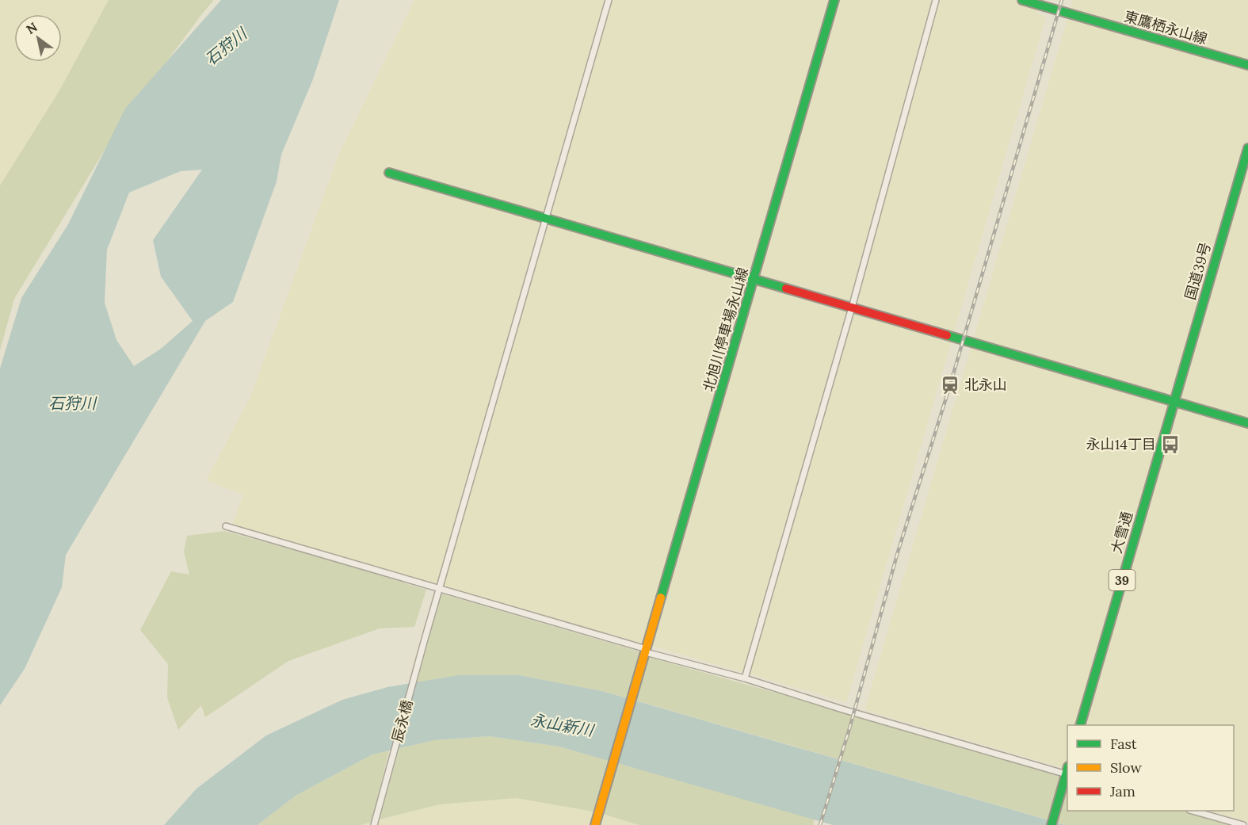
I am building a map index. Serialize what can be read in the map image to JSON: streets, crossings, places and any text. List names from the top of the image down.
{
  "streets": {
    "main road": [
      "東鷹栖永山線",
      "国道39号",
      "北旭川停車場永山線",
      "大雪通",
      "39"
    ],
    "street": ["辰永橋"]
  },
  "crossings": [
    ["国道39号", "大雪通"]
  ],
  "water": ["石狩川", "永山新川"],
  "places": {
    "station": ["北永山"],
    "bus stop": ["永山14丁目"]
  },
  "legend": ["Fast", "Slow", "Jam"],
  "north": "top left"
}
